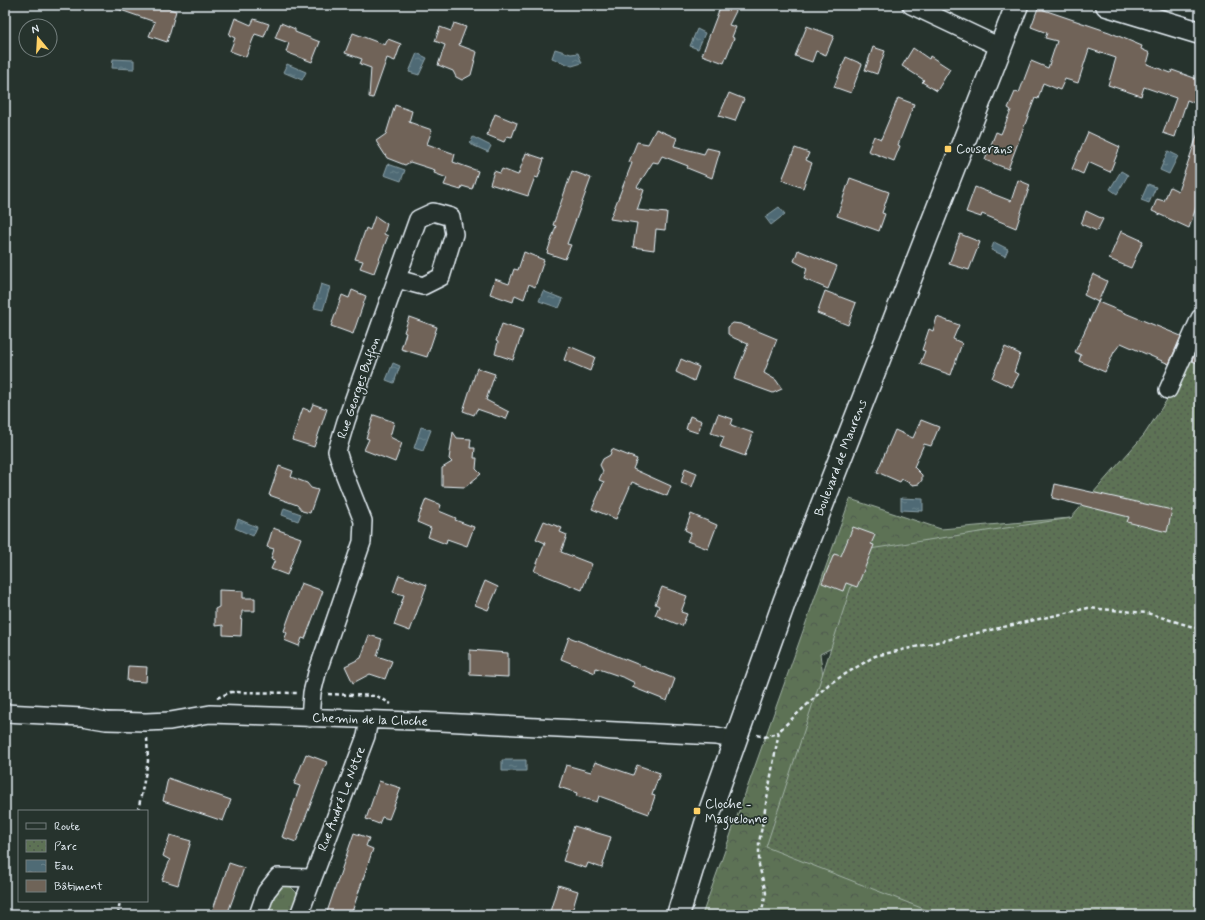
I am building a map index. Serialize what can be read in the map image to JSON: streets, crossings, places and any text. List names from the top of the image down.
{
  "streets": {
    "street": [
      "Rue Georges Buffon",
      "Boulevard de Maurens",
      "Chemin de la Cloche",
      "Rue André Le Nôtre"
    ]
  },
  "crossings": [
    ["Rue Georges Buffon", "Chemin de la Cloche"],
    ["Boulevard de Maurens", "Chemin de la Cloche"],
    ["Chemin de la Cloche", "Rue André Le Nôtre"]
  ],
  "places": {
    "transit": ["Couserans", "Cloche - Maguelonne"]
  },
  "legend": [
    "Route",
    "Parc",
    "Eau",
    "Bâtiment"
  ],
  "north": "top"
}
